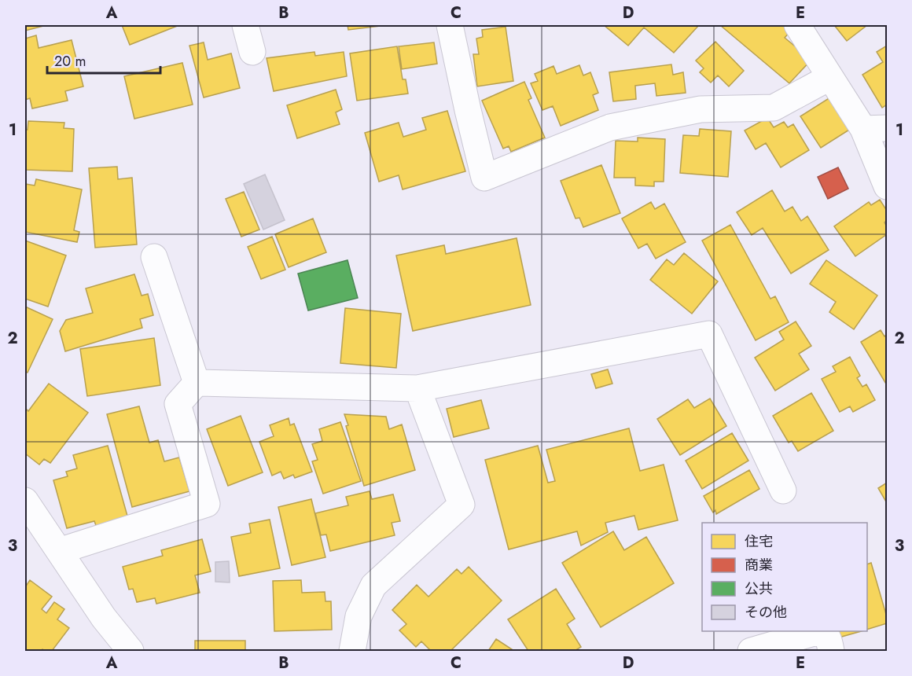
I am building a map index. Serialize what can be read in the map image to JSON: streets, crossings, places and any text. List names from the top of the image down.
{
  "legend": [
    "住宅",
    "商業",
    "公共",
    "その他"
  ],
  "scale_bar": "20 m",
  "grid": {
    "columns": [
      "A",
      "B",
      "C",
      "D",
      "E"
    ],
    "rows": ["1", "2", "3"]
  }
}
